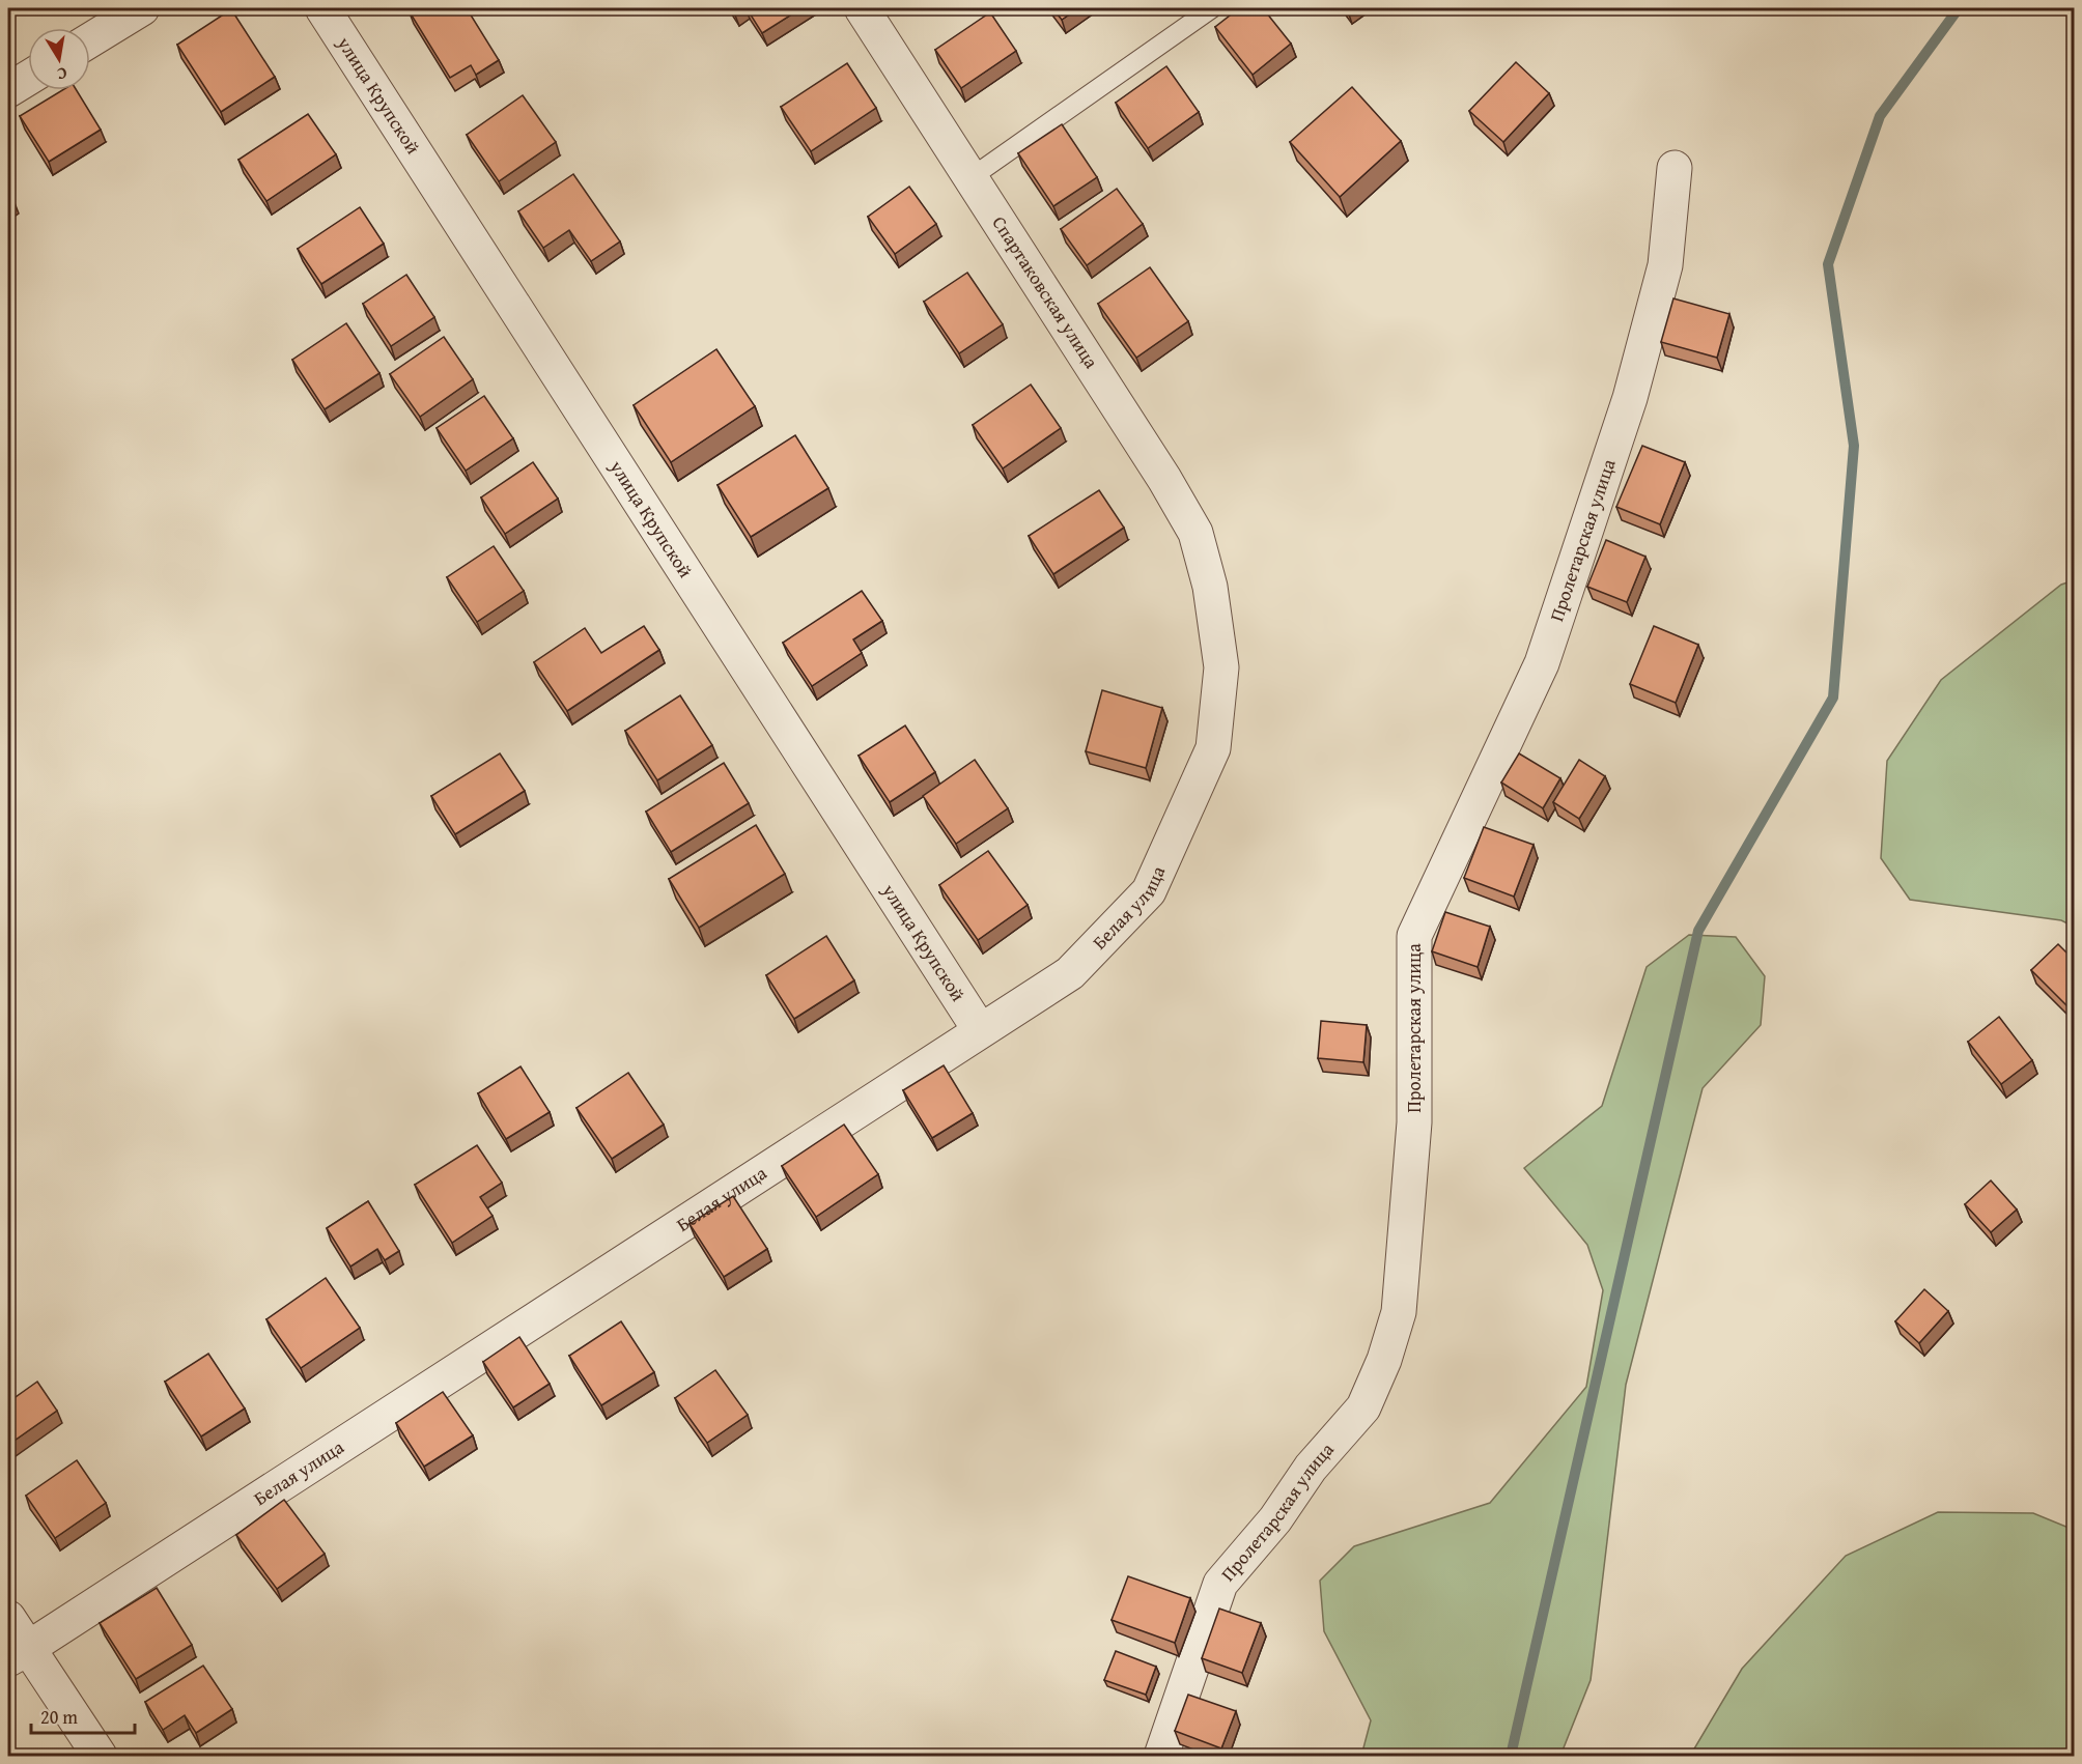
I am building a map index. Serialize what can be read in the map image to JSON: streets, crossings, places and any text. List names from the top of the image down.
{
  "streets": {
    "street": [
      "улица Крупской",
      "Спартаковская улица",
      "Пролетарская улица",
      "Белая улица"
    ]
  },
  "crossings": [
    ["улица Крупской", "Белая улица"],
    ["Спартаковская улица", "Белая улица"]
  ],
  "scale_bar": "20 m",
  "north": "bottom"
}
